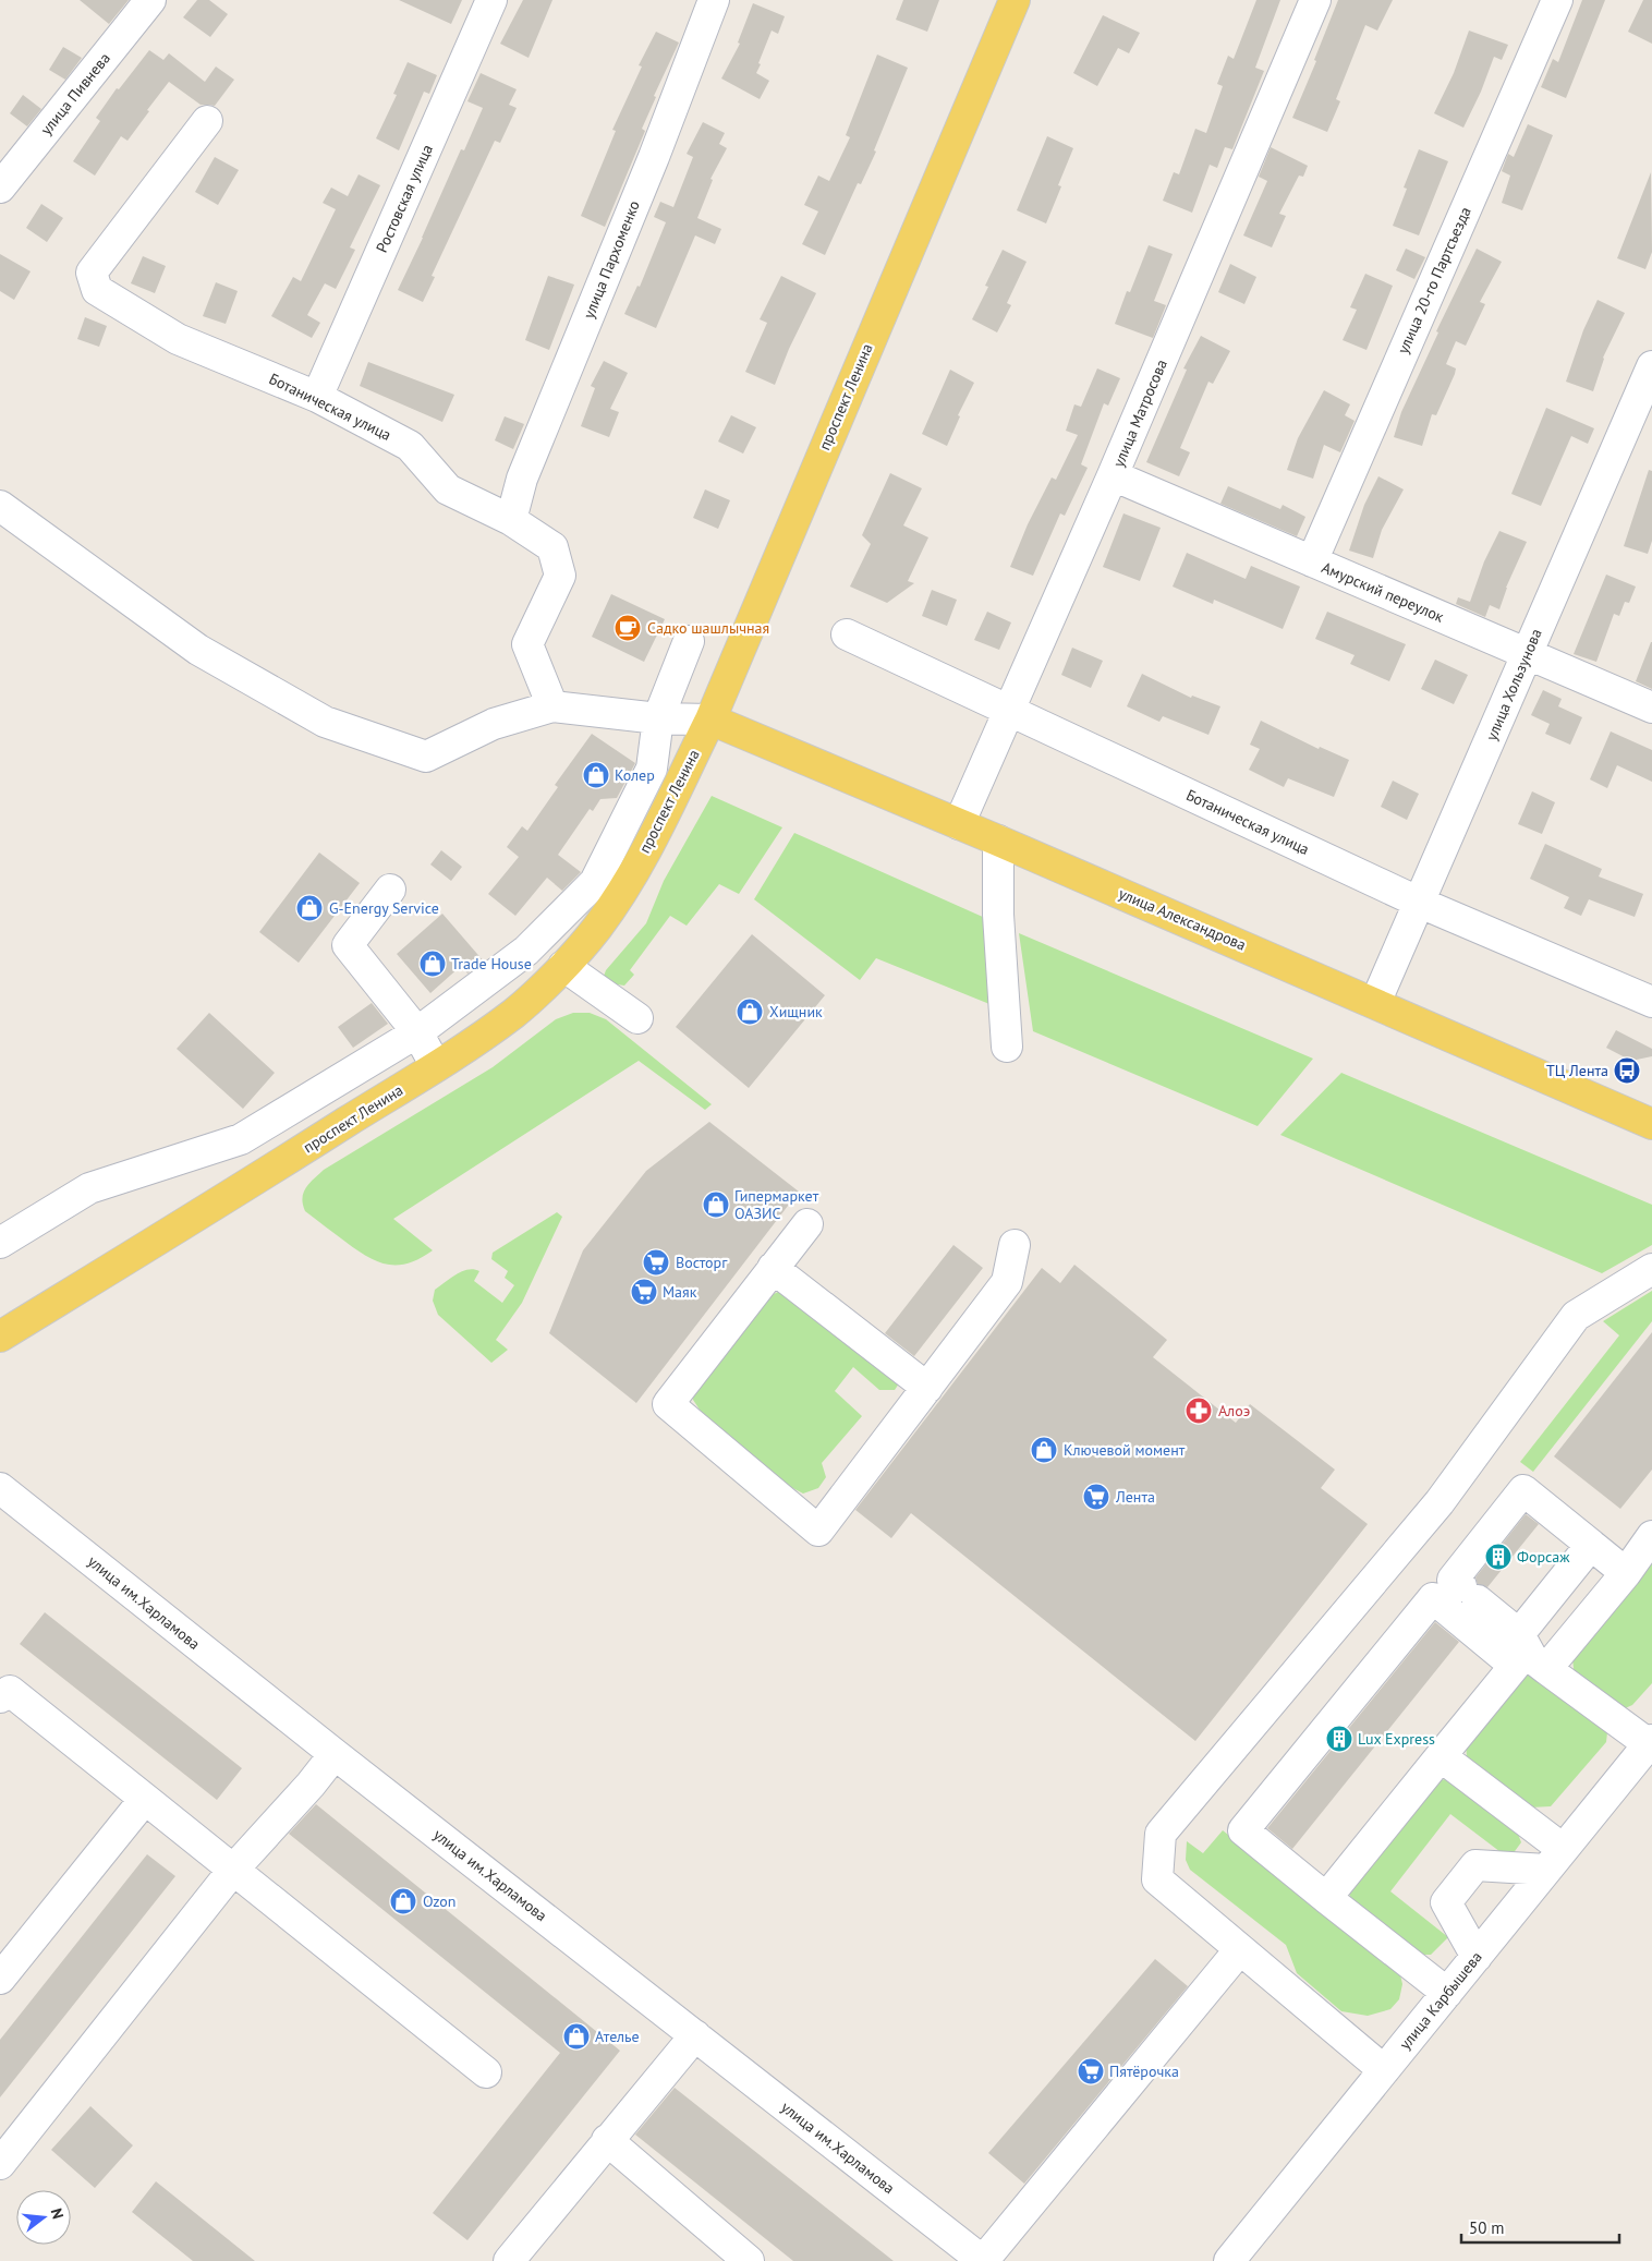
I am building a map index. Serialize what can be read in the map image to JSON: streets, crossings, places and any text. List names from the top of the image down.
{
  "streets": {
    "main road": ["проспект Ленина", "улица Александрова"],
    "street": [
      "улица Пивнева",
      "Ростовская улица",
      "улица Пархоменко",
      "улица 20-го Партсъезда",
      "Ботаническая улица",
      "улица Матросова",
      "Амурский переулок",
      "улица Хользунова",
      "улица им.Харламова",
      "улица Карбышева"
    ]
  },
  "crossings": [
    ["Ростовская улица", "Ботаническая улица"],
    ["улица Пархоменко", "Ботаническая улица"],
    ["улица 20-го Партсъезда", "Амурский переулок"],
    ["проспект Ленина", "улица Александрова"],
    ["Ботаническая улица", "улица Матросова"],
    ["Ботаническая улица", "улица Хользунова"],
    ["улица Матросова", "Амурский переулок"],
    ["улица Матросова", "улица Александрова"],
    ["Амурский переулок", "улица Хользунова"],
    ["улица Хользунова", "улица Александрова"]
  ],
  "places": {
    "cafe": ["Садко шашлычная"],
    "shop": [
      "Колер",
      "G-Energy Service",
      "Trade House",
      "Хищник",
      "Гипермаркет ОАЗИС",
      "Ключевой момент",
      "Ozon",
      "Ателье"
    ],
    "bus stop": ["ТЦ Лента"],
    "supermarket": [
      "Восторг",
      "Маяк",
      "Лента",
      "Пятёрочка"
    ],
    "pharmacy": ["Алоэ"],
    "building": ["Форсаж", "Lux Express"]
  },
  "scale_bar": "50 m",
  "north": "right"
}
